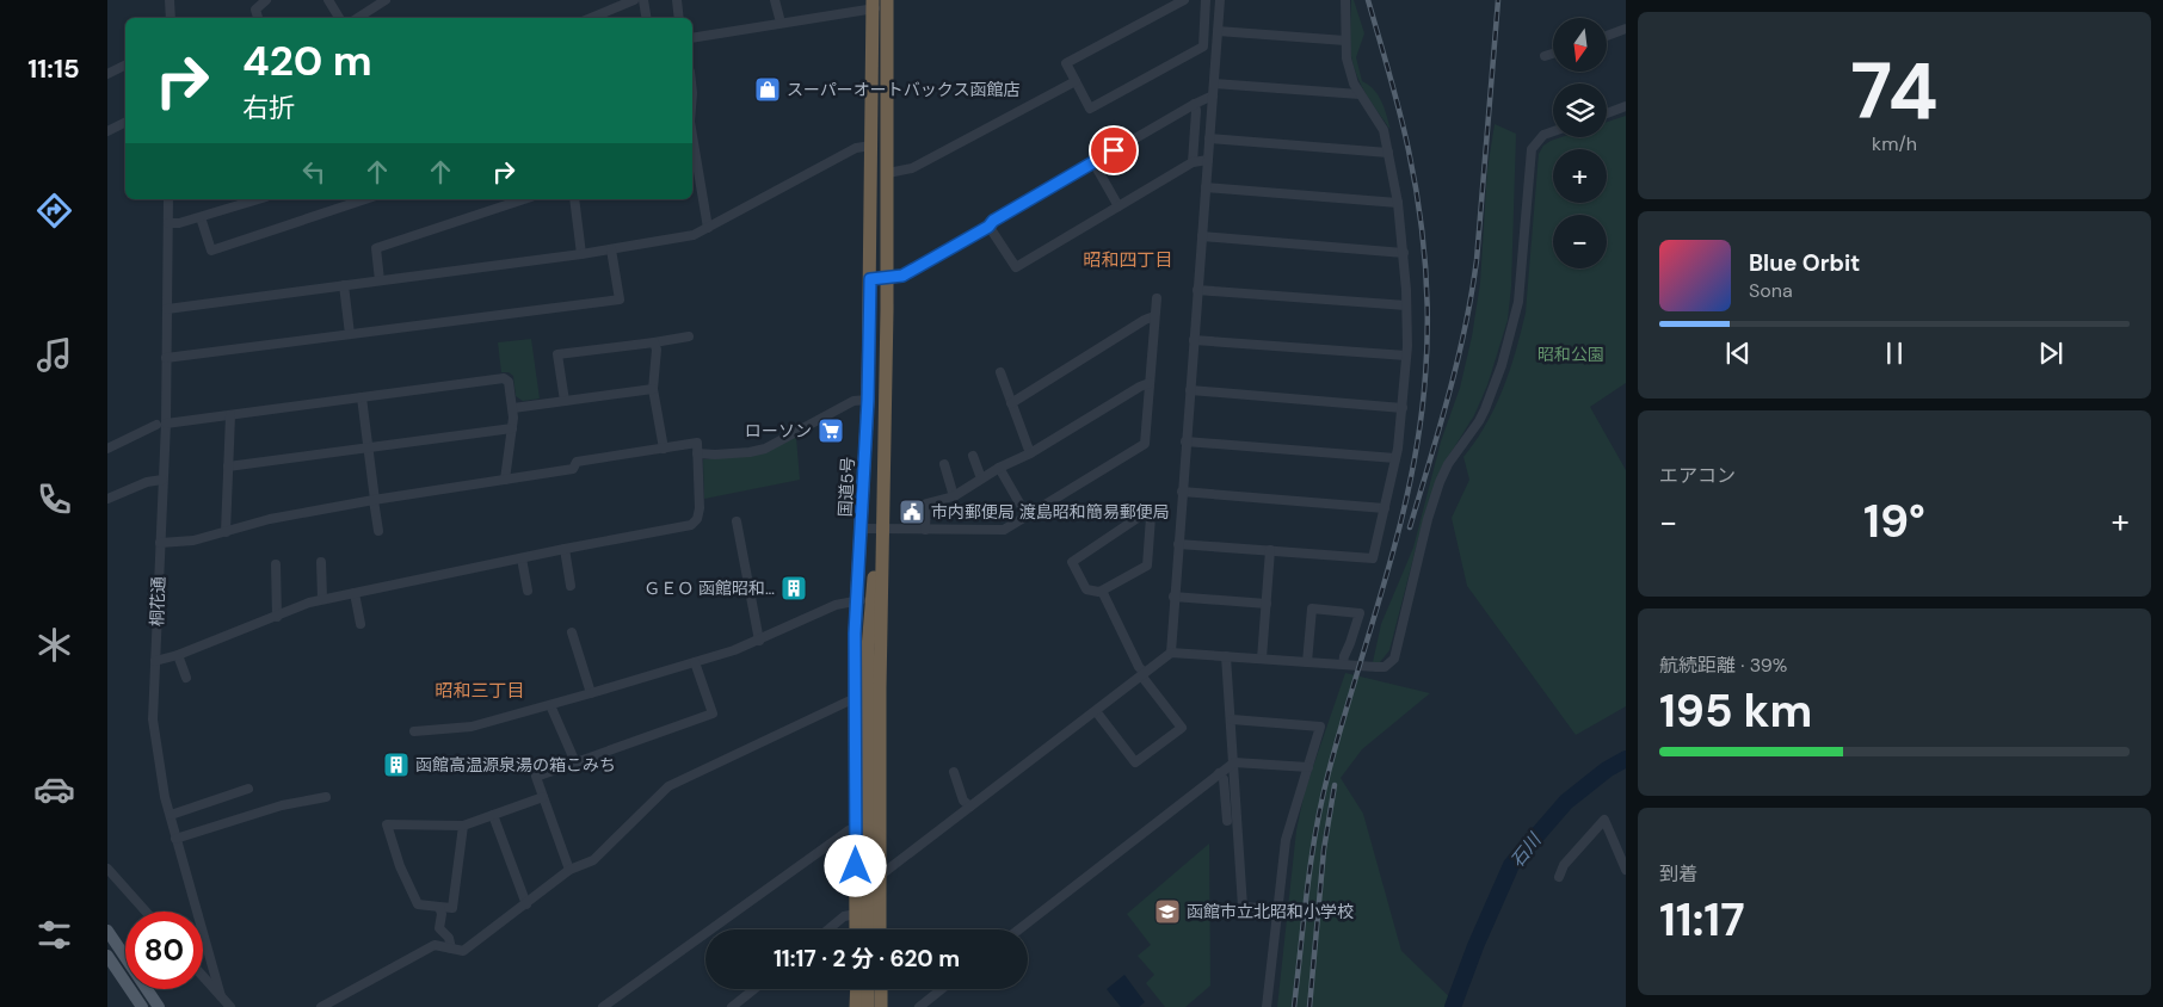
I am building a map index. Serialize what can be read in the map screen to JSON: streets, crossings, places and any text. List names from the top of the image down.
{
  "streets": {
    "highway": ["国道5号"],
    "street": ["桐花通"]
  },
  "districts": ["昭和四丁目", "昭和三丁目"],
  "water": ["石川"],
  "parks": ["昭和公園"],
  "places": {
    "shop": ["スーパーオートバックス函館店"],
    "supermarket": ["ローソン"],
    "public building": ["市内郵便局 渡島昭和簡易郵便局"],
    "building": ["ＧＥＯ 函館昭和…", "函館高温源泉湯の箱こみち"],
    "school or university": ["函館市立北昭和小学校"]
  },
  "north": "bottom",
  "page": {
    "tabs": "11:15",
    "tile": [
      ["74", "km/h"],
      "エアコン",
      ["航続距離 · 39%", "195 km"],
      ["到着", "11:17"]
    ],
    "map_buttons": ["+", "−"],
    "turn": ["420 m", "右折"],
    "song": ["Blue Orbit", "Sona"],
    "heat": ["−", "19°", "+"],
    "limit": "80",
    "trip": "11:17 · 2 分 · 620 m"
  }
}
